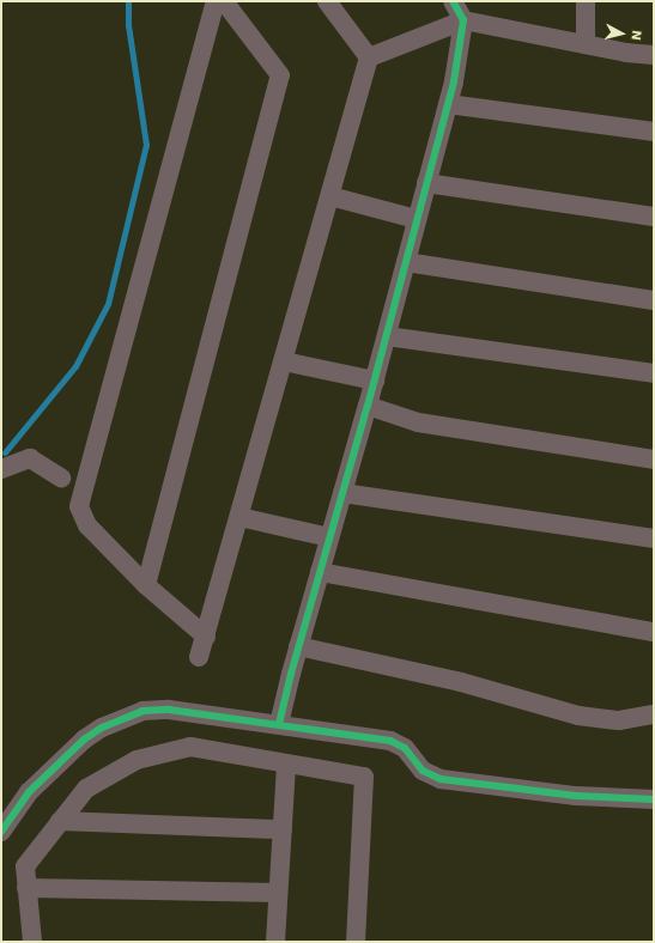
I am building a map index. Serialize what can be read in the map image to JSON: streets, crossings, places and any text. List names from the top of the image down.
{
  "north": "right"
}
